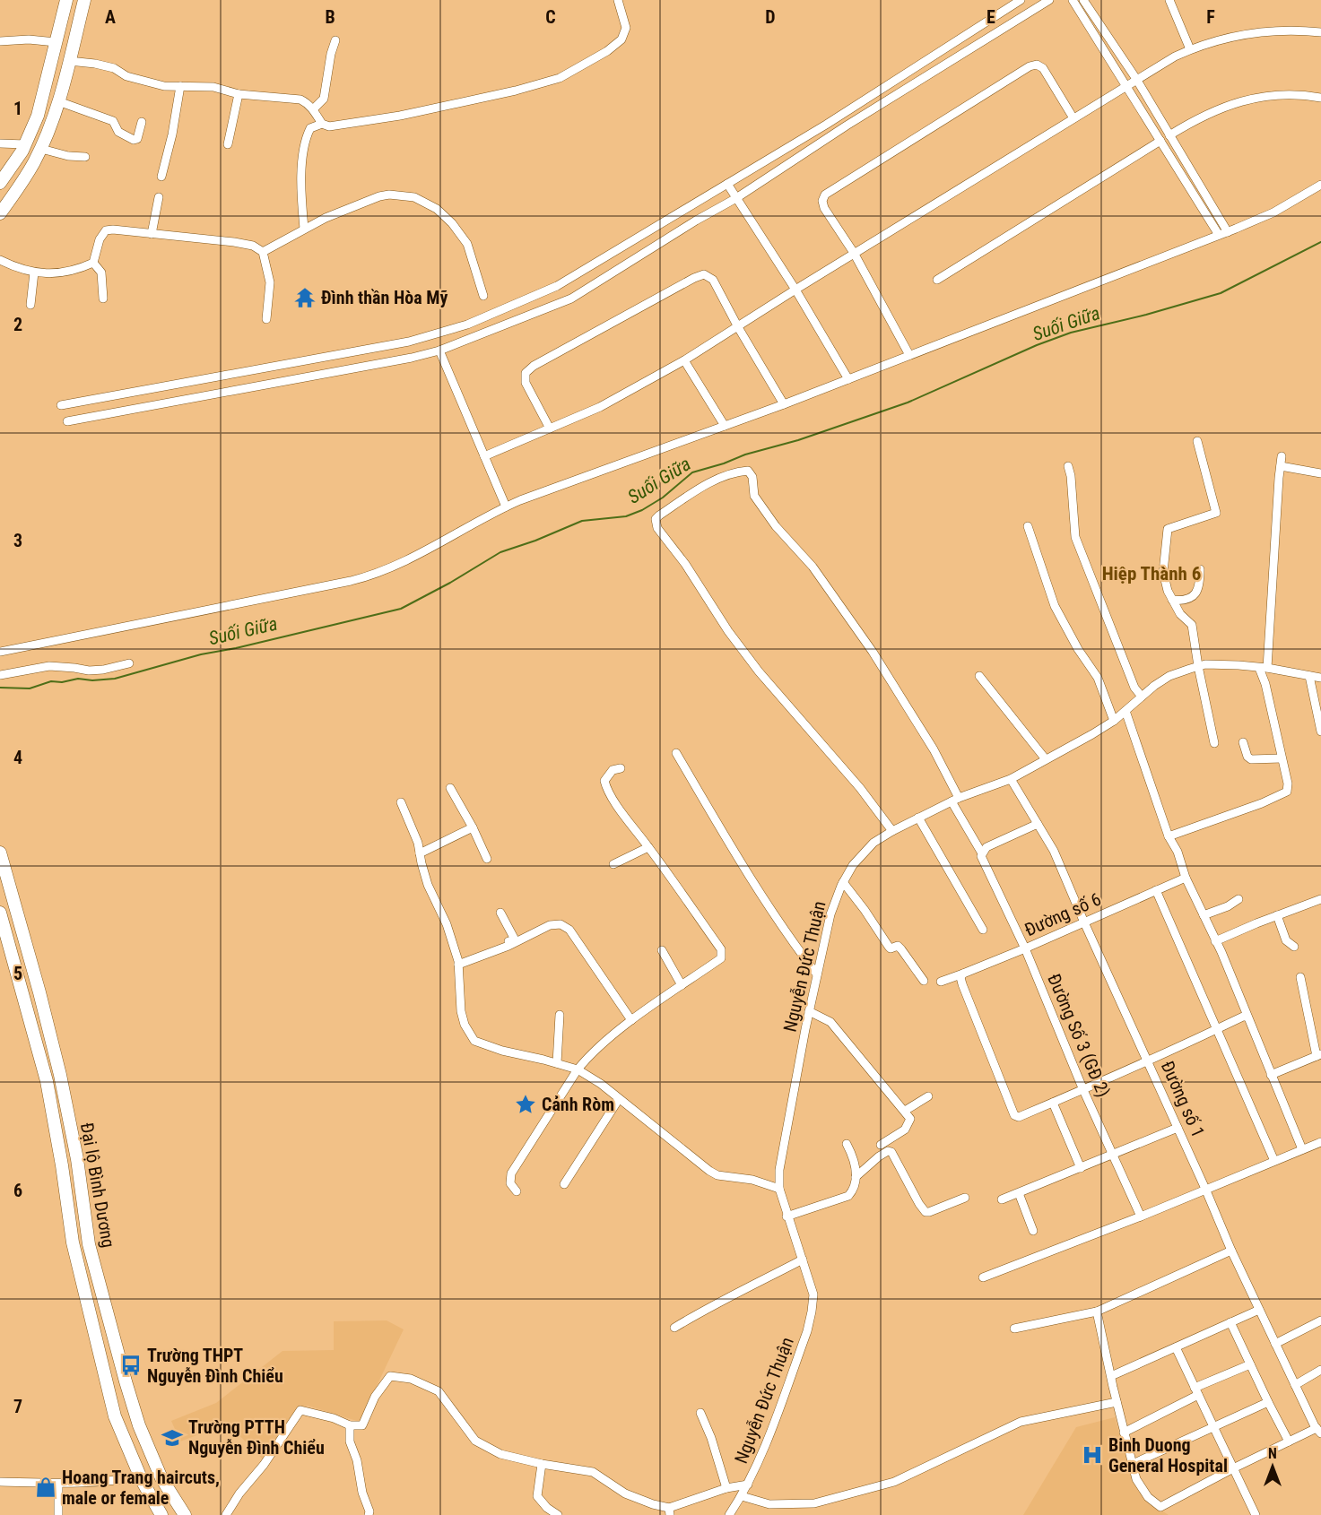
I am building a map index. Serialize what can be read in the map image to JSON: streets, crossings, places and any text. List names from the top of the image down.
{
  "streets": {
    "highway": ["Đại lộ Bình Dương"],
    "street": [
      "Đường số 6",
      "Nguyễn Đức Thuận",
      "Đường Số 3 (GĐ 2)",
      "Đường số 1"
    ]
  },
  "crossings": [
    ["Đường số 6", "Đường Số 3 (GĐ 2)"],
    ["Đường số 6", "Đường số 1"],
    ["Nguyễn Đức Thuận", "Đường Số 3 (GĐ 2)"],
    ["Nguyễn Đức Thuận", "Đường số 1"]
  ],
  "districts": ["Hiệp Thành 6"],
  "water": ["Suối Giữa"],
  "places": {
    "temple": ["Đình thần Hòa Mỹ"],
    "place": ["Cảnh Ròm"],
    "bus stop": ["Trường THPT Nguyễn Đình Chiểu"],
    "school or university": ["Trường PTTH Nguyễn Đình Chiểu"],
    "hospital": ["Binh Duong General Hospital"],
    "shop": ["Hoang Trang haircuts, male or female"]
  },
  "north": "top",
  "grid": {
    "columns": [
      "A",
      "B",
      "C",
      "D",
      "E",
      "F"
    ],
    "rows": [
      "1",
      "2",
      "3",
      "4",
      "5",
      "6",
      "7"
    ]
  }
}
